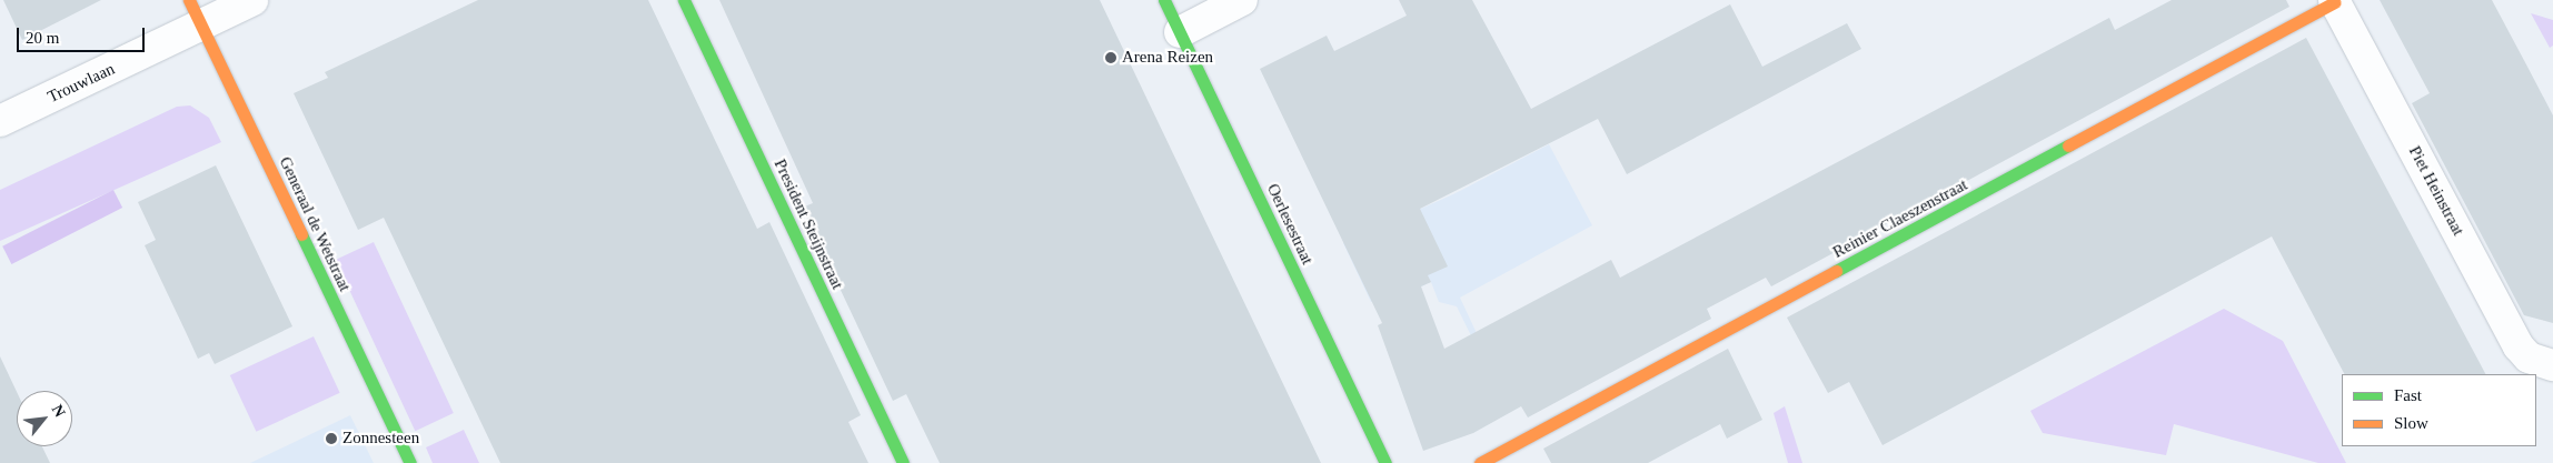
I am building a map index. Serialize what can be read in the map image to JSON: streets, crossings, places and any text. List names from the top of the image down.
{
  "streets": {
    "street": [
      "Trouwlaan",
      "Piet Heinstraat",
      "Reinier Claeszenstraat",
      "Generaal de Wetstraat",
      "President Steijnstraat",
      "Oerlesestraat"
    ]
  },
  "crossings": [
    ["Trouwlaan", "Generaal de Wetstraat"],
    ["Piet Heinstraat", "Reinier Claeszenstraat"]
  ],
  "places": ["Arena Reizen", "Zonnesteen"],
  "legend": ["Fast", "Slow"],
  "scale_bar": "20 m",
  "north": "top right"
}
